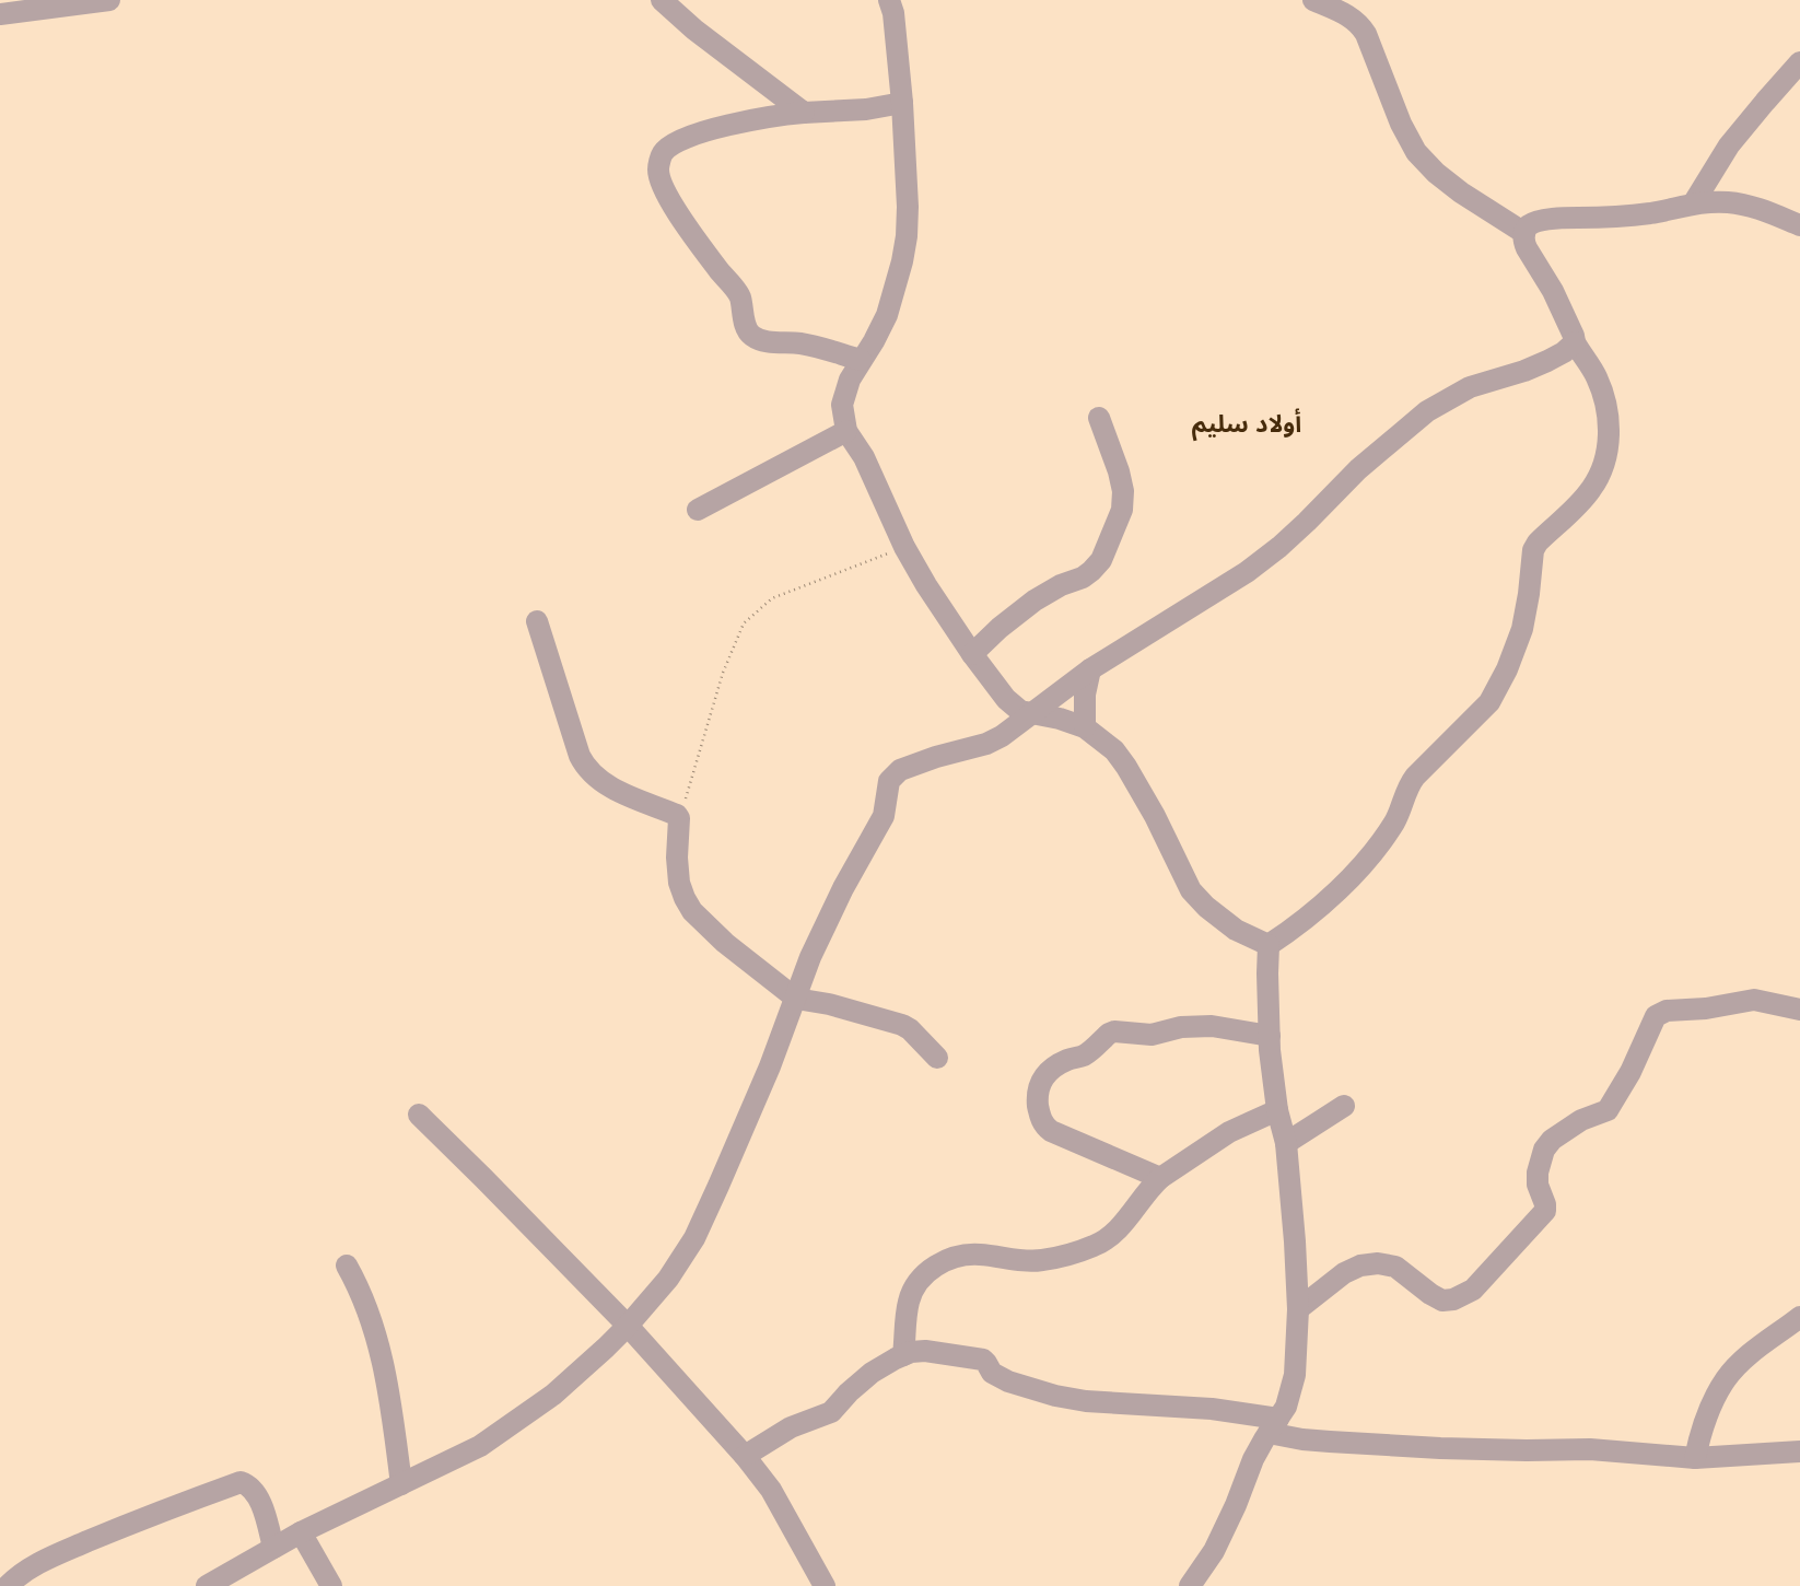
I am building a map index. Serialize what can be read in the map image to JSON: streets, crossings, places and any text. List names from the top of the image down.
{
  "districts": ["أولاد سليم"]
}
